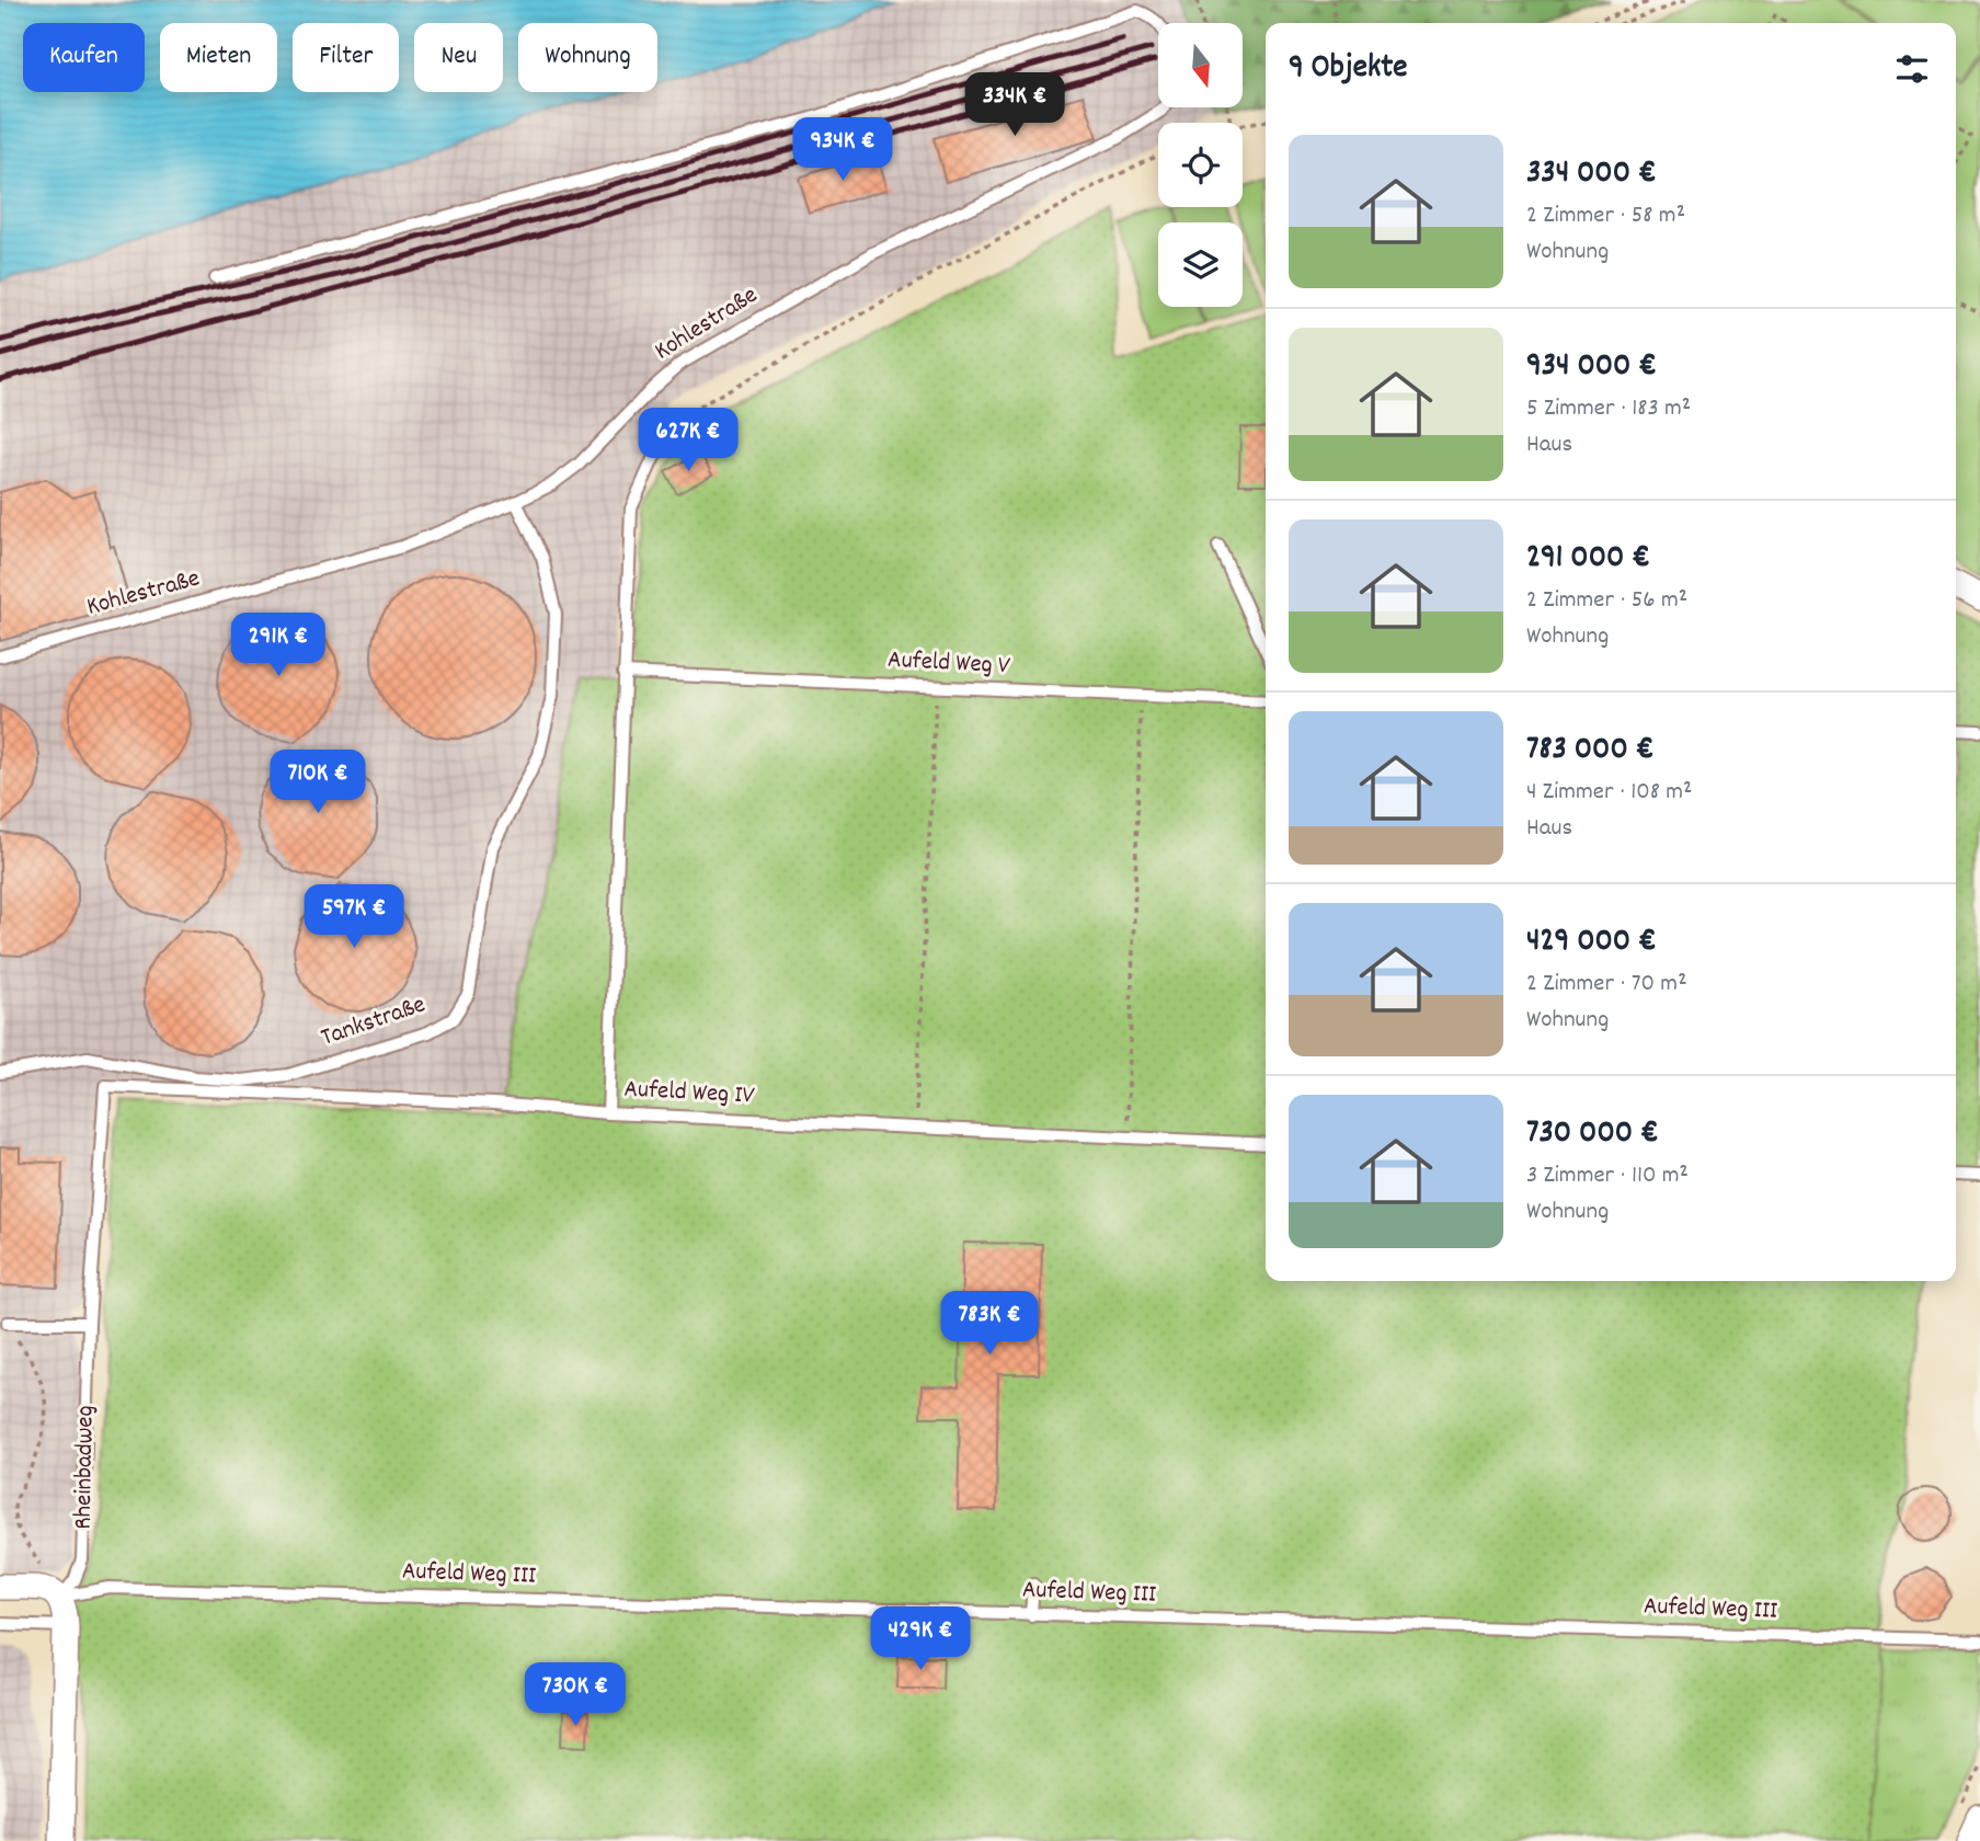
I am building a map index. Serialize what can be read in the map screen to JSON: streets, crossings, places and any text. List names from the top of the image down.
{
  "streets": {
    "lane": [
      "Kohlestraße",
      "Aufeld Weg V",
      "Tankstraße",
      "Aufeld Weg IV",
      "Rheinbadweg",
      "Aufeld Weg III"
    ]
  },
  "crossings": [
    ["Kohlestraße", "Tankstraße"],
    ["Aufeld Weg IV", "Rheinbadweg"],
    ["Rheinbadweg", "Aufeld Weg III"]
  ],
  "north": "bottom",
  "page": {
    "chip": [
      "Kaufen",
      "Mieten",
      "Filter",
      "Neu",
      "Wohnung"
    ],
    "heading": "9 Objekte",
    "price": [
      "334K €",
      "934K €",
      "627K €",
      "291K €",
      "710K €",
      "597K €",
      "783K €",
      "429K €",
      "730K €"
    ],
    "list": [
      {
        "name": "334 000 €",
        "note": "2 Zimmer · 58 m² · Wohnung"
      },
      {
        "name": "934 000 €",
        "note": "5 Zimmer · 183 m² · Haus"
      },
      {
        "name": "291 000 €",
        "note": "2 Zimmer · 56 m² · Wohnung"
      },
      {
        "name": "783 000 €",
        "note": "4 Zimmer · 108 m² · Haus"
      },
      {
        "name": "429 000 €",
        "note": "2 Zimmer · 70 m² · Wohnung"
      },
      {
        "name": "730 000 €",
        "note": "3 Zimmer · 110 m² · Wohnung"
      }
    ]
  }
}
